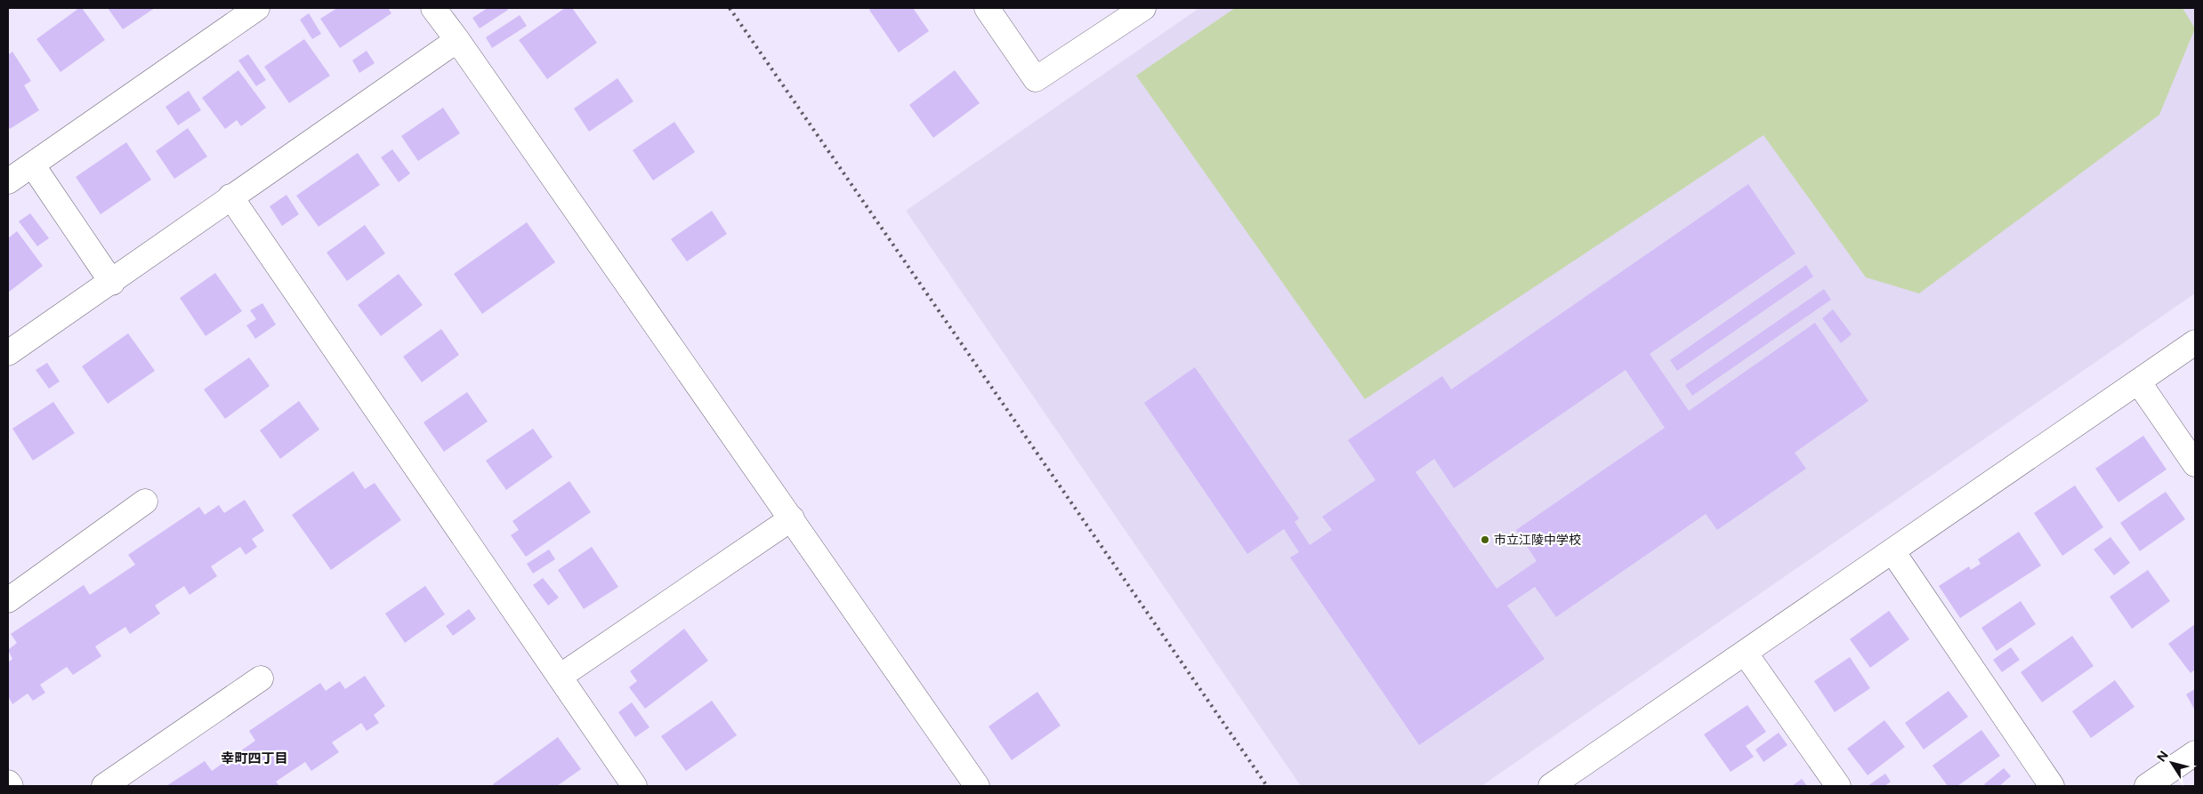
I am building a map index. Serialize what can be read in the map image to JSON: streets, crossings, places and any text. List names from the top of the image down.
{
  "districts": ["幸町四丁目"],
  "places": ["市立江陵中学校"],
  "north": "top left"
}
